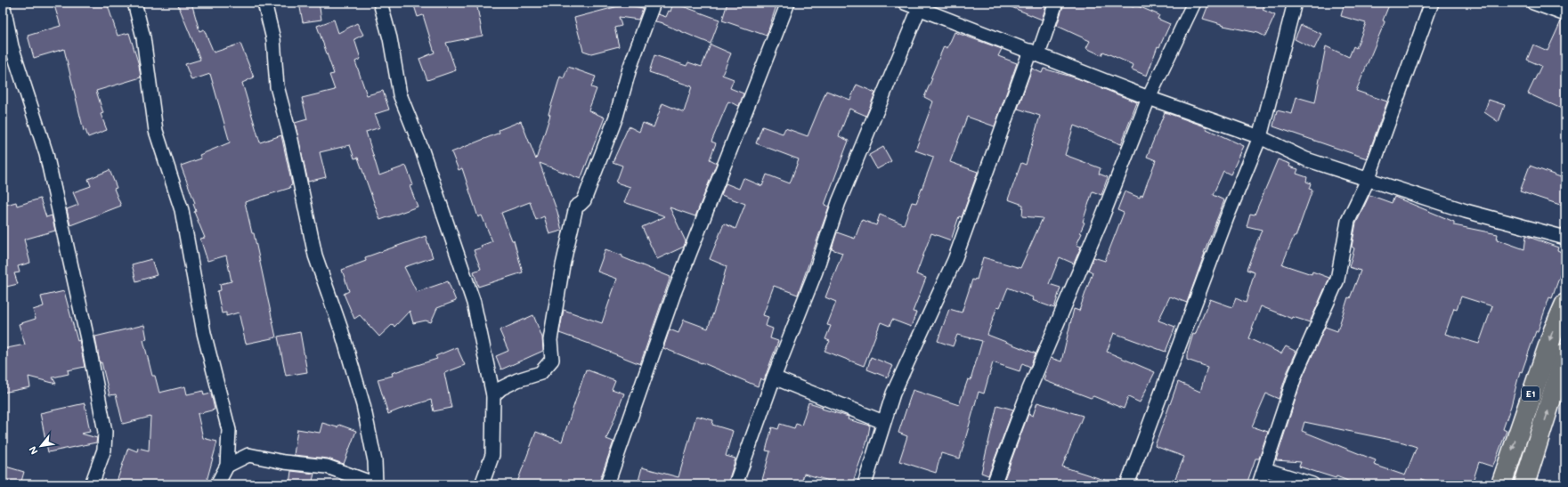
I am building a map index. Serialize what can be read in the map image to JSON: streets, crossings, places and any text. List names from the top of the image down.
{
  "streets": {
    "highway": ["E1"]
  },
  "north": "bottom left"
}
